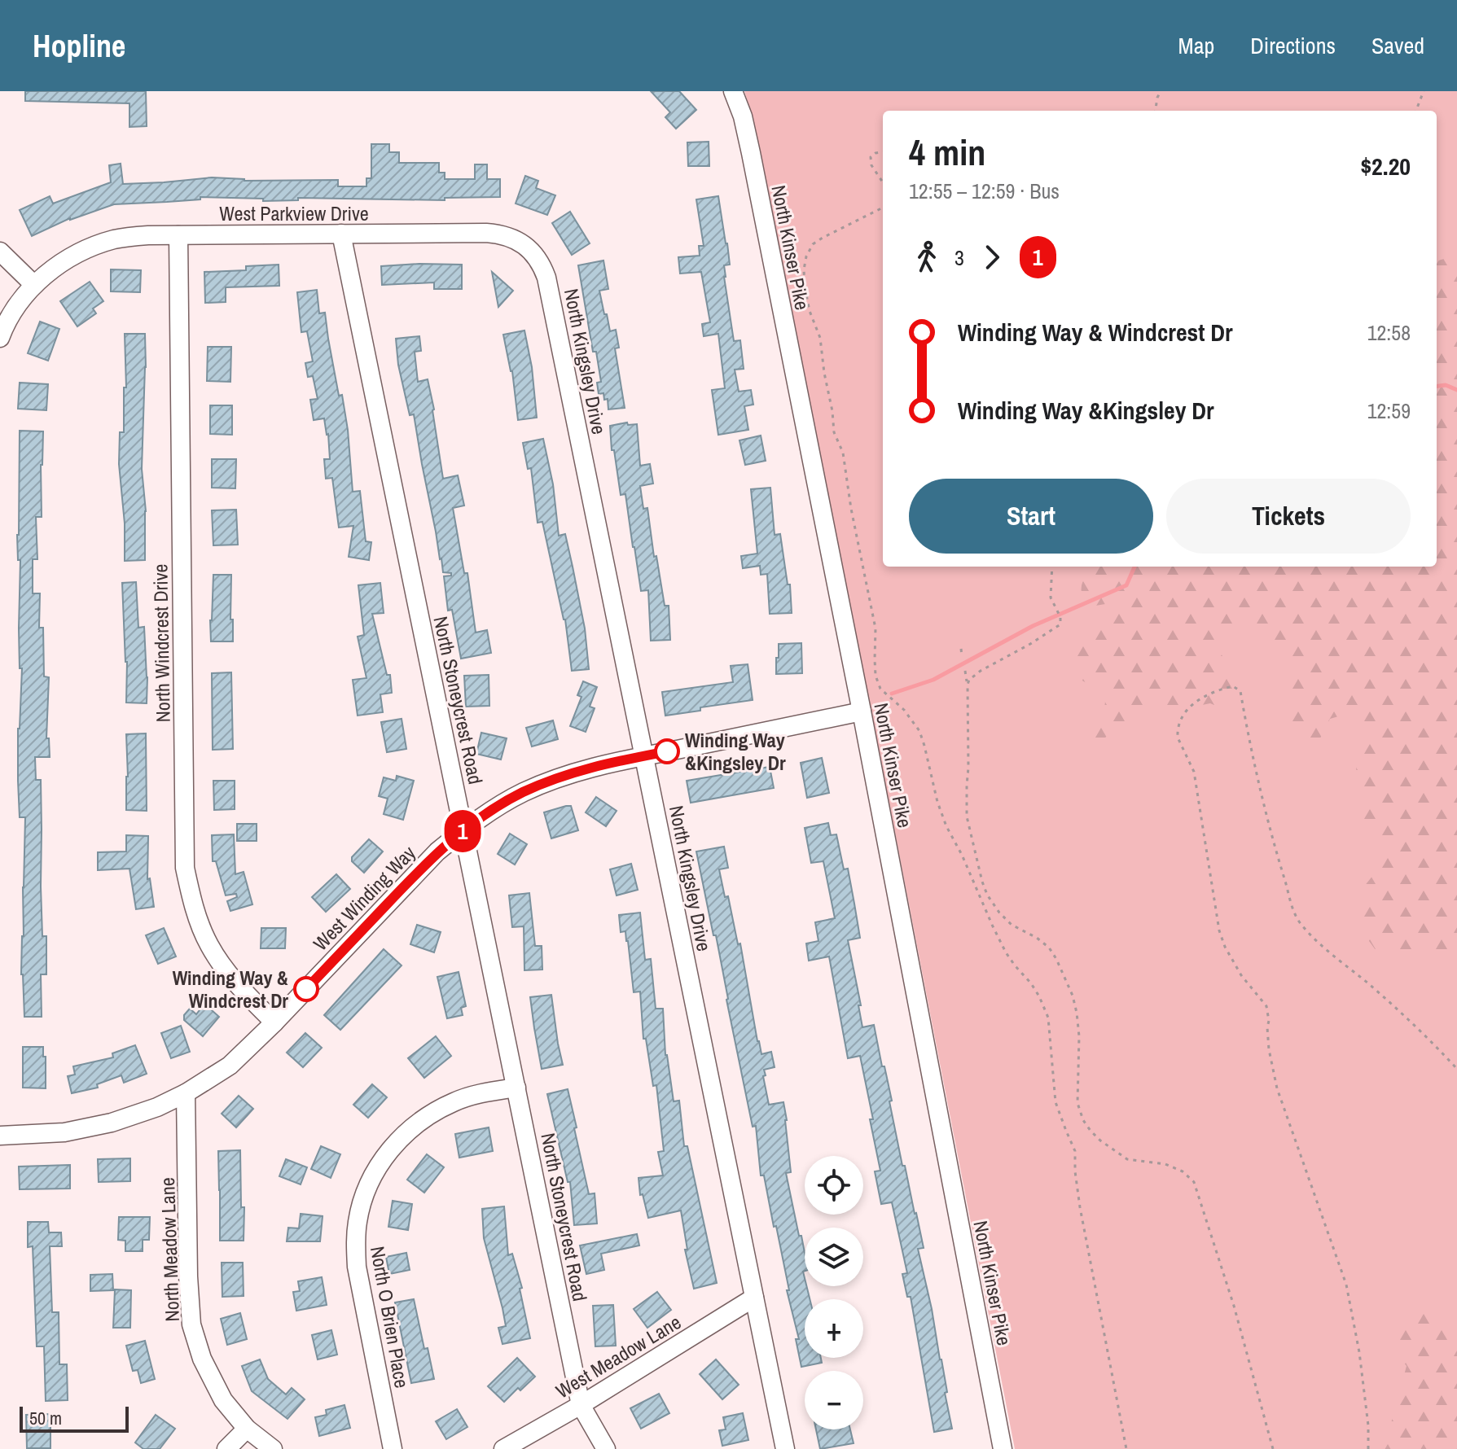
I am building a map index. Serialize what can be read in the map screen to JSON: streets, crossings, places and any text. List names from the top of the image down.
{
  "streets": {
    "street": [
      "West Parkview Drive",
      "North Kinser Pike",
      "North Kingsley Drive",
      "North Windcrest Drive",
      "North Stoneycrest Road",
      "West Winding Way",
      "North Meadow Lane",
      "North O Brien Place",
      "West Meadow Lane"
    ]
  },
  "crossings": [
    ["West Parkview Drive", "North Kingsley Drive"],
    ["West Parkview Drive", "North Windcrest Drive"],
    ["West Parkview Drive", "North Stoneycrest Road"],
    ["North Kinser Pike", "West Winding Way"],
    ["North Kingsley Drive", "West Winding Way"],
    ["North Kingsley Drive", "West Meadow Lane"],
    ["North Windcrest Drive", "West Winding Way"],
    ["North Stoneycrest Road", "West Winding Way"],
    ["North Stoneycrest Road", "North O Brien Place"],
    ["North Stoneycrest Road", "West Meadow Lane"],
    ["West Winding Way", "North Meadow Lane"]
  ],
  "places": ["Winding Way &Kingsley Dr", "Winding Way & Windcrest Dr"],
  "lines": ["bus line 1"],
  "scale_bar": "50 m",
  "page": {
    "header": "Hopline",
    "nav": ["Map", "Directions", "Saved"],
    "on_map": "1",
    "heading": ["4 min", "12:55 – 12:59 · Bus", "$2.20"],
    "legs": ["3", "1"],
    "list": [
      {
        "name": "Winding Way & Windcrest Dr",
        "value": "12:58"
      },
      {
        "name": "Winding Way &Kingsley Dr",
        "value": "12:59"
      }
    ],
    "buttons": ["Start", "Tickets"],
    "map_buttons": ["+", "−"],
    "scale": "50 m"
  }
}
